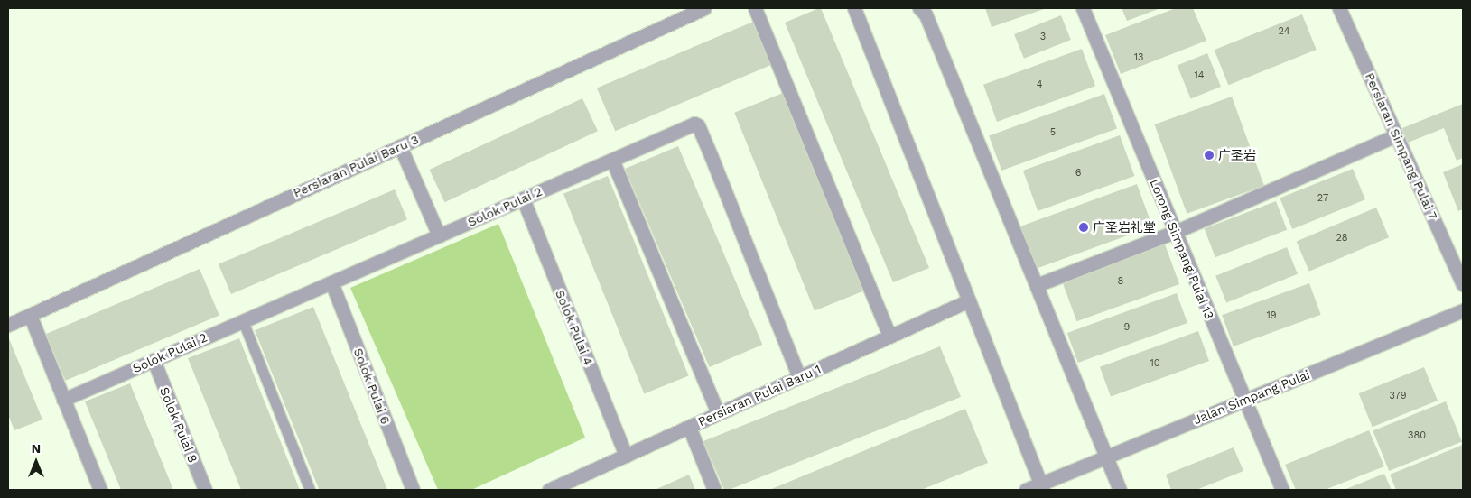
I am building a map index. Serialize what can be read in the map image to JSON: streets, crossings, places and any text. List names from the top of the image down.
{
  "streets": {
    "street": [
      "Persiaran Simpang Pulai 7",
      "Persiaran Pulai Baru 3",
      "Solok Pulai 2",
      "Lorong Simpang Pulai 13",
      "Solok Pulai 4",
      "Solok Pulai 6",
      "Persiaran Pulai Baru 1",
      "Jalan Simpang Pulai",
      "Solok Pulai 8"
    ]
  },
  "crossings": [
    ["Solok Pulai 2", "Solok Pulai 4"],
    ["Solok Pulai 2", "Solok Pulai 6"],
    ["Solok Pulai 2", "Persiaran Pulai Baru 1"],
    ["Solok Pulai 2", "Solok Pulai 8"],
    ["Lorong Simpang Pulai 13", "Jalan Simpang Pulai"],
    ["Solok Pulai 4", "Persiaran Pulai Baru 1"]
  ],
  "places": ["广圣岩", "广圣岩礼堂"],
  "house_numbers": [
    "24",
    "3",
    "13",
    "14",
    "4",
    "5",
    "6",
    "27",
    "28",
    "8",
    "19",
    "9",
    "10",
    "379",
    "380"
  ],
  "north": "top"
}
